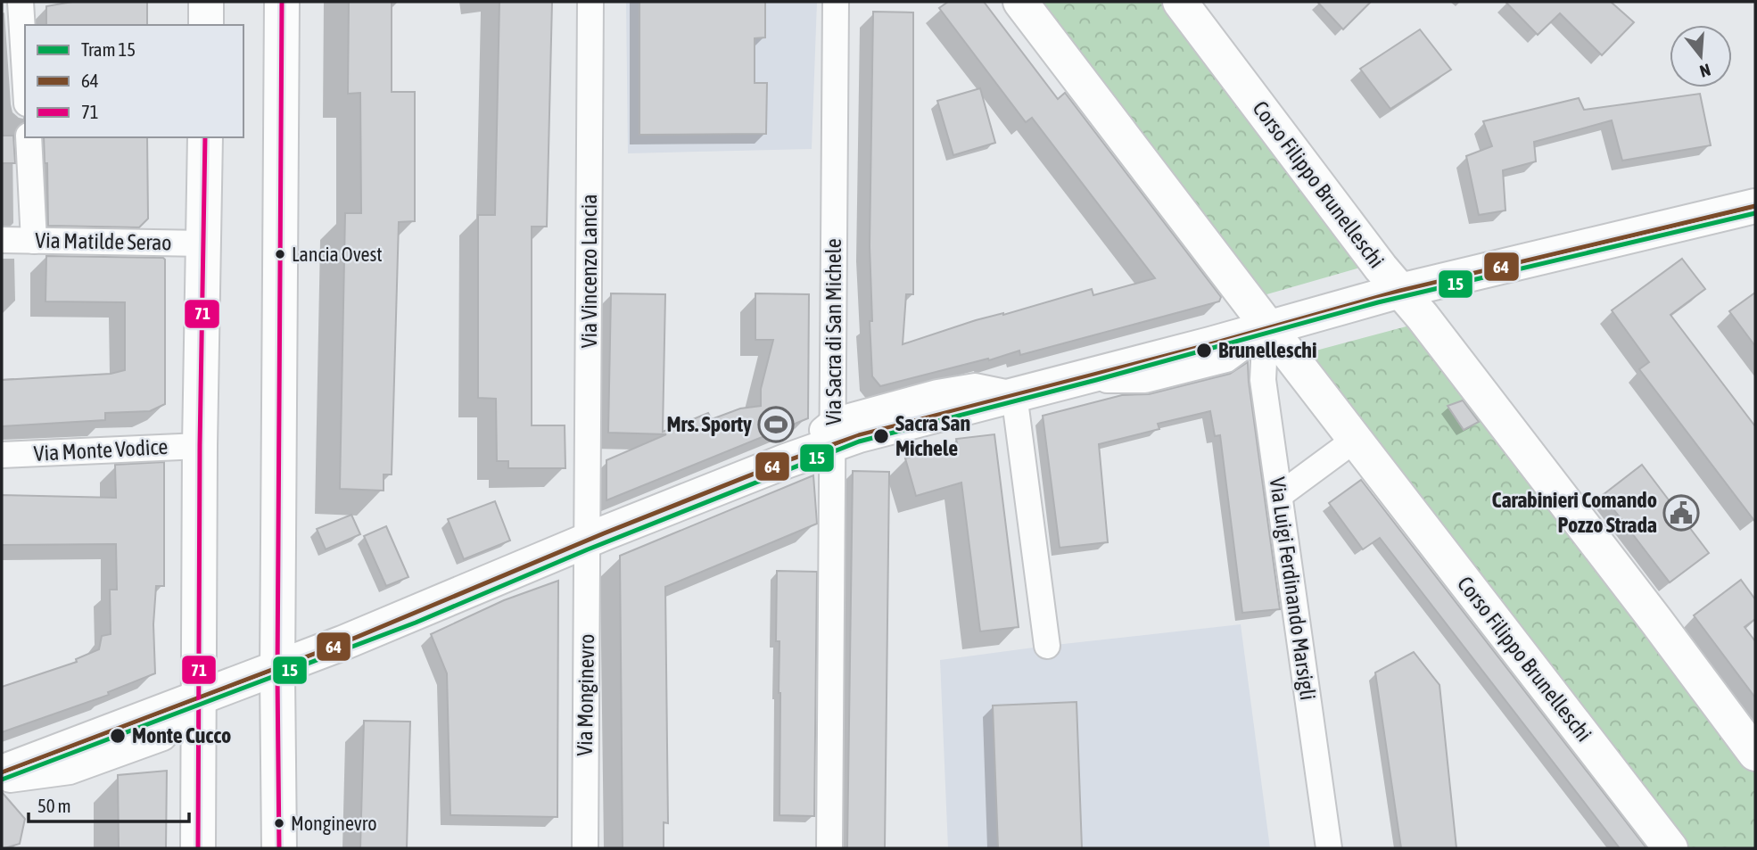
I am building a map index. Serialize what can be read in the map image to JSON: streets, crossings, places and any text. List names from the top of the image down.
{
  "streets": {
    "street": [
      "Corso Filippo Brunelleschi",
      "Via Matilde Serao",
      "Via Vincenzo Lancia",
      "Via Sacra di San Michele",
      "Via Monte Vodice",
      "Via Luigi Ferdinando Marsigli",
      "Via Monginevro"
    ]
  },
  "crossings": [
    ["Corso Filippo Brunelleschi", "Via Luigi Ferdinando Marsigli"],
    ["Via Vincenzo Lancia", "Via Monginevro"]
  ],
  "places": {
    "other": [
      "Lancia Ovest",
      "Brunelleschi",
      "Sacra San Michele",
      "Monte Cucco",
      "Monginevro"
    ],
    "sports": ["Mrs. Sporty"],
    "public building": ["Carabinieri Comando Pozzo Strada"]
  },
  "lines": ["transit line 71", "transit line 64", "tram line 15"],
  "legend": ["Tram 15", "64", "71"],
  "scale_bar": "50 m",
  "north": "bottom"
}
